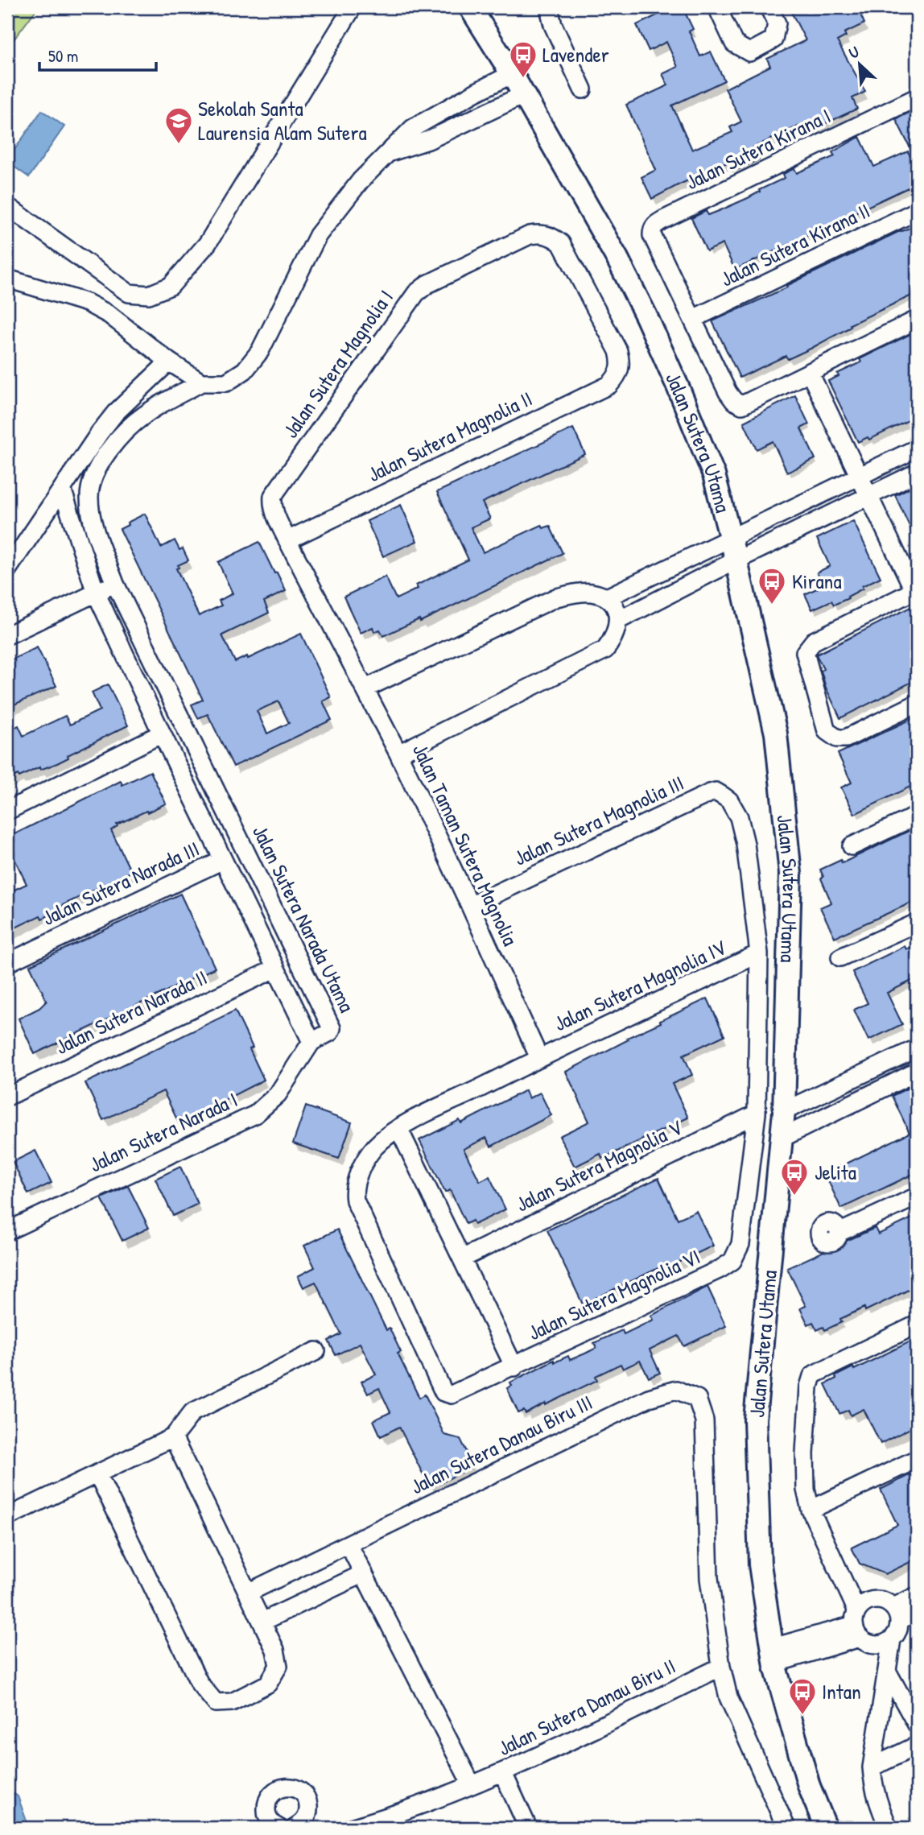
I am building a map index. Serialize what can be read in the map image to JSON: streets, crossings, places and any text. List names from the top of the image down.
{
  "streets": {
    "street": [
      "Jalan Sutera Kirana I",
      "Jalan Sutera Kirana II",
      "Jalan Sutera Magnolia I",
      "Jalan Sutera Magnolia II",
      "Jalan Sutera Utama",
      "Jalan Sutera Magnolia III",
      "Jalan Taman Sutera Magnolia",
      "Jalan Sutera Narada III",
      "Jalan Sutera Narada Utama",
      "Jalan Sutera Magnolia IV",
      "Jalan Sutera Narada II",
      "Jalan Sutera Narada I",
      "Jalan Sutera Magnolia V",
      "Jalan Sutera Magnolia VI",
      "Jalan Sutera Danau Biru III",
      "Jalan Sutera Danau Biru II"
    ]
  },
  "crossings": [
    ["Jalan Sutera Kirana I", "Jalan Sutera Kirana II"],
    ["Jalan Sutera Magnolia I", "Jalan Sutera Magnolia II"],
    ["Jalan Sutera Magnolia I", "Jalan Taman Sutera Magnolia"],
    ["Jalan Sutera Magnolia II", "Jalan Taman Sutera Magnolia"],
    ["Jalan Sutera Magnolia III", "Jalan Taman Sutera Magnolia"],
    ["Jalan Sutera Magnolia III", "Jalan Sutera Magnolia IV"],
    ["Jalan Taman Sutera Magnolia", "Jalan Sutera Magnolia IV"],
    ["Jalan Sutera Narada Utama", "Jalan Sutera Narada I"],
    ["Jalan Sutera Magnolia V", "Jalan Sutera Magnolia VI"],
    ["Jalan Sutera Danau Biru III", "Jalan Sutera Danau Biru II"]
  ],
  "places": {
    "bus stop": [
      "Lavender",
      "Kirana",
      "Jelita",
      "Intan"
    ],
    "school or university": ["Sekolah Santa Laurensia Alam Sutera"]
  },
  "scale_bar": "50 m",
  "north": "top left"
}
